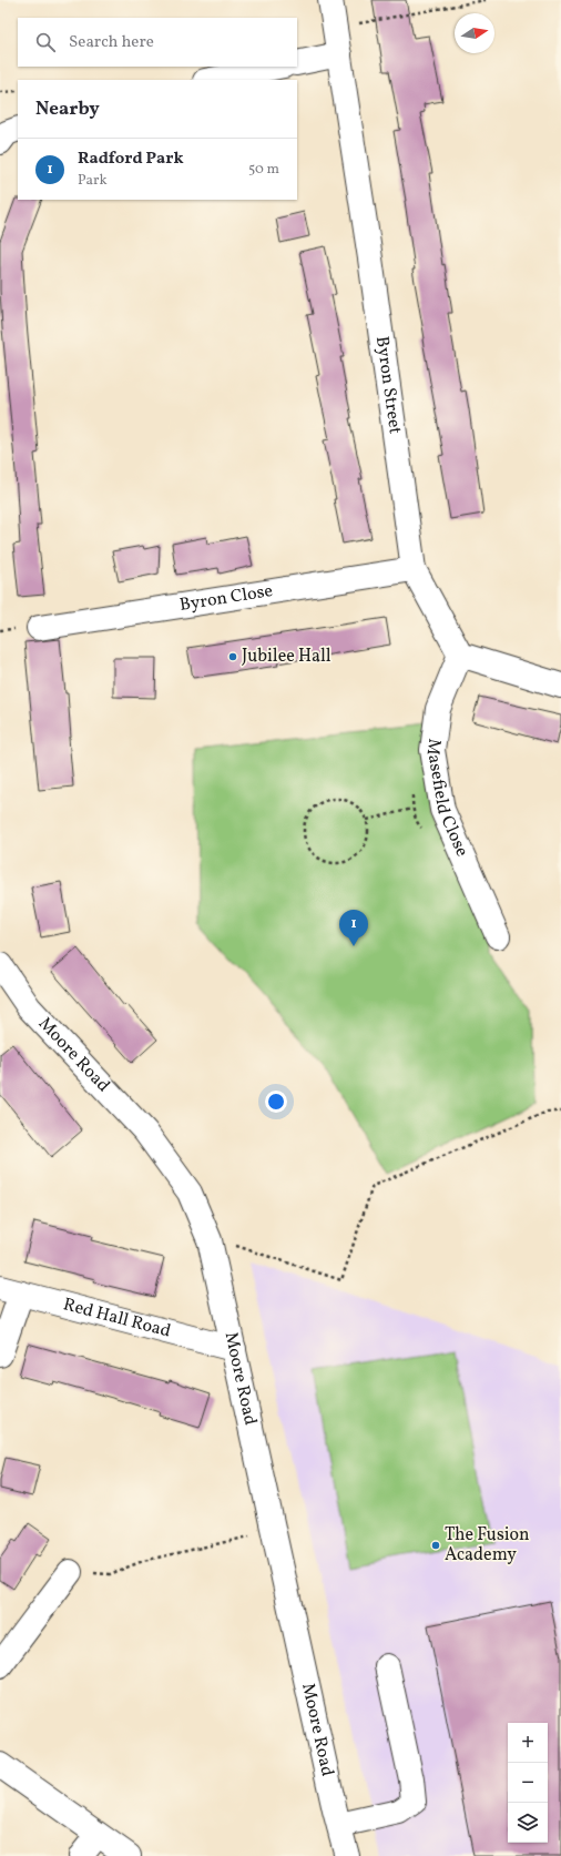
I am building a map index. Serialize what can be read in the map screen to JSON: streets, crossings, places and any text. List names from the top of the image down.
{
  "streets": {
    "street": [
      "Byron Street",
      "Byron Close",
      "Masefield Close",
      "Moore Road",
      "Red Hall Road"
    ]
  },
  "crossings": [
    ["Byron Street", "Byron Close"],
    ["Byron Street", "Masefield Close"],
    ["Moore Road", "Red Hall Road"]
  ],
  "places": ["Jubilee Hall", "The Fusion Academy"],
  "north": "right",
  "page": {
    "search": "Search here",
    "heading": "Nearby",
    "list": [
      {
        "mark": "1",
        "name": "Radford Park",
        "note": "Park",
        "value": "50 m"
      }
    ],
    "pins": "1",
    "map_buttons": ["+", "−"]
  }
}
